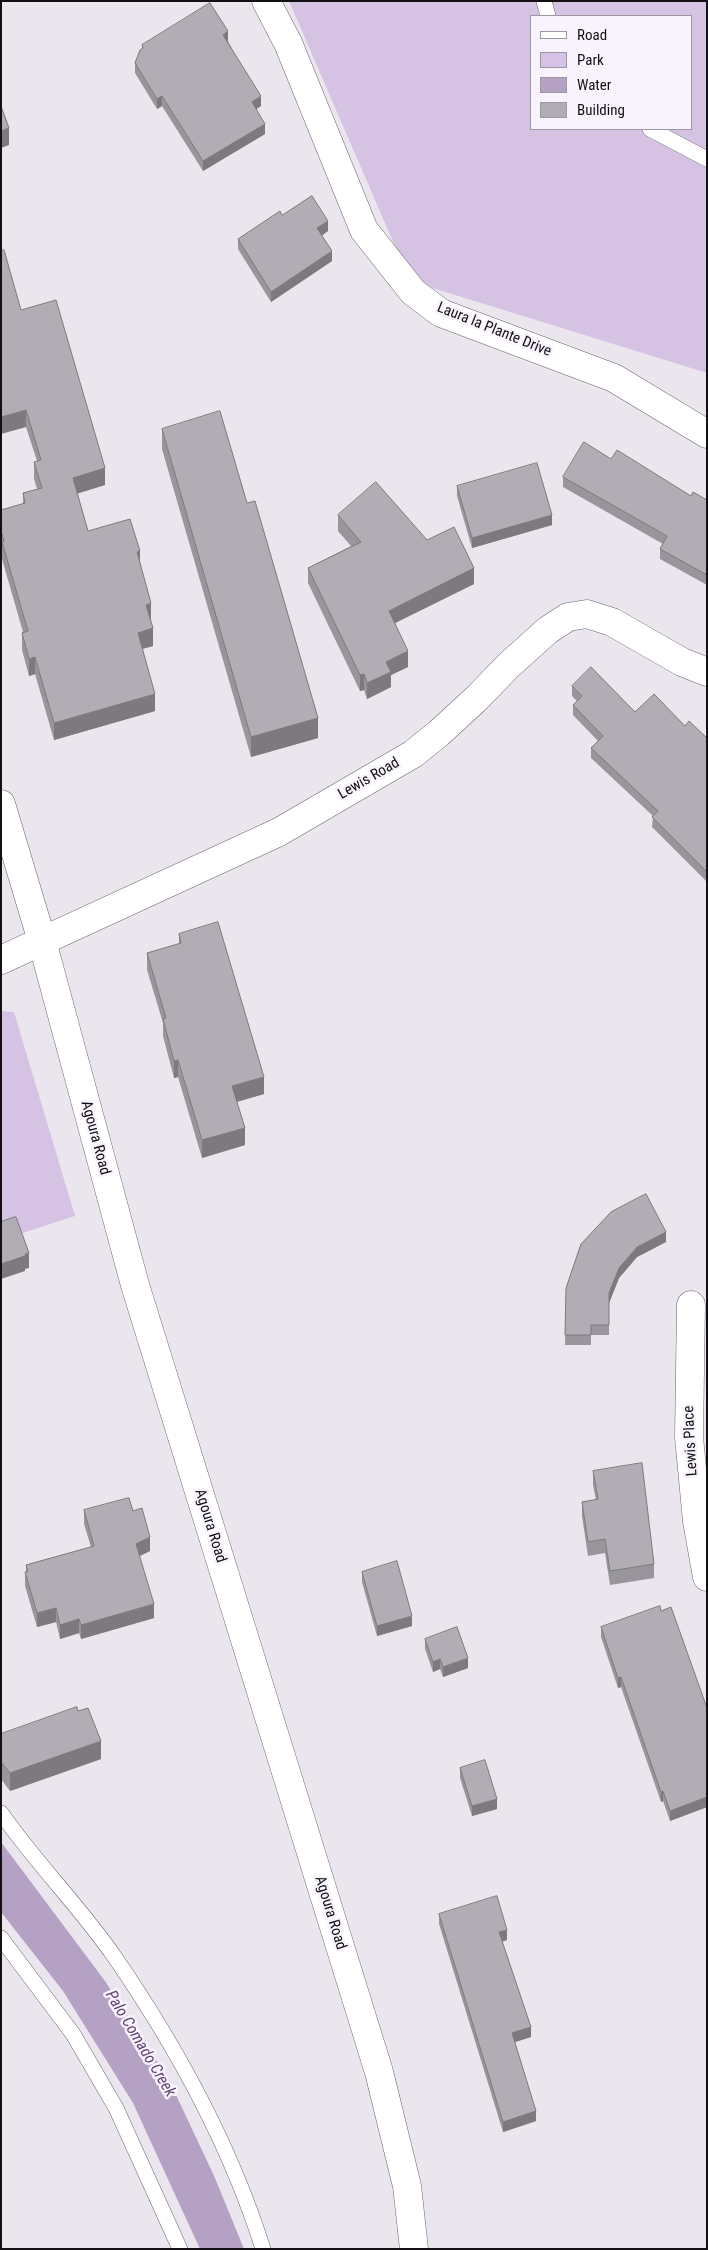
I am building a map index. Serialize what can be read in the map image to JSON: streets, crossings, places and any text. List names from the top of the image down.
{
  "streets": {
    "street": [
      "Laura la Plante Drive",
      "Lewis Road",
      "Agoura Road",
      "Lewis Place"
    ]
  },
  "crossings": [
    ["Lewis Road", "Agoura Road"]
  ],
  "water": ["Palo Comado Creek"],
  "legend": [
    "Road",
    "Park",
    "Water",
    "Building"
  ]
}
